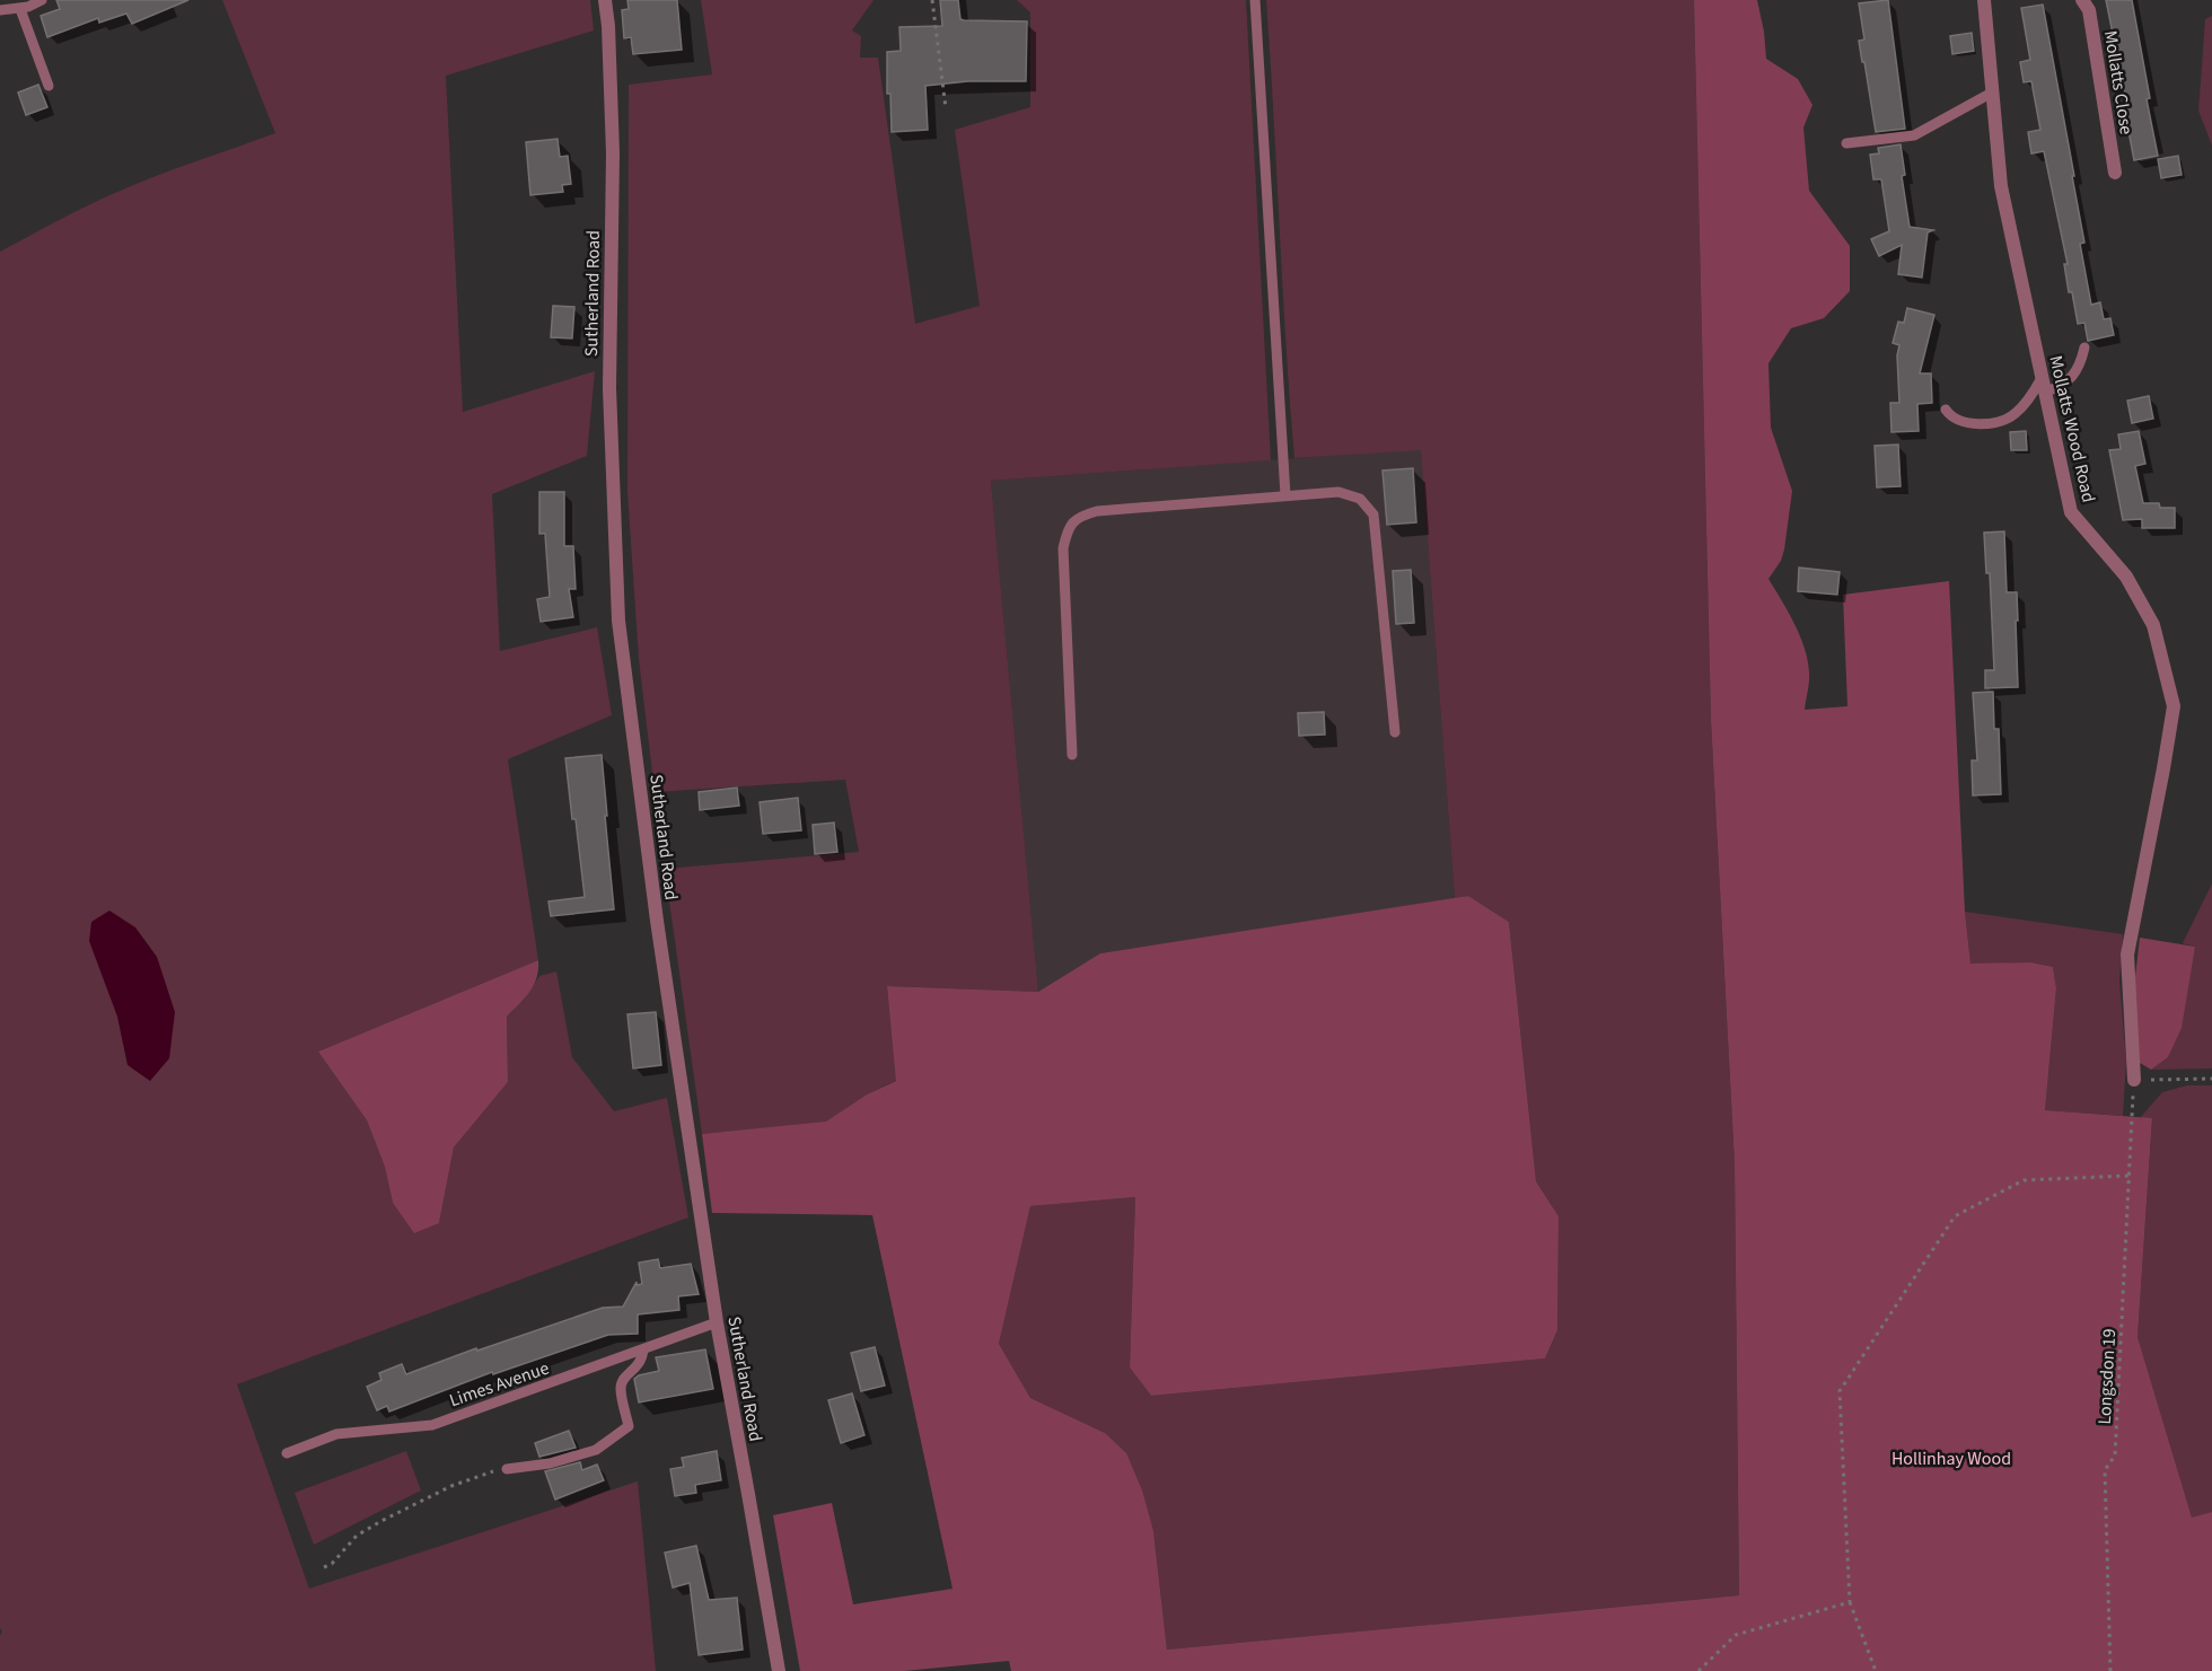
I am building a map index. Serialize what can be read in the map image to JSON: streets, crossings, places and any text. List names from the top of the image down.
{
  "streets": {
    "street": ["Mollatts Close", "Sutherland Road", "Mollatts Wood Road"],
    "lane": ["Limes Avenue"],
    "path": ["Longsdon 19"]
  },
  "crossings": [
    ["Sutherland Road", "Limes Avenue"],
    ["Mollatts Wood Road", "Longsdon 19"]
  ],
  "parks": ["Hollinhay Wood"]
}
